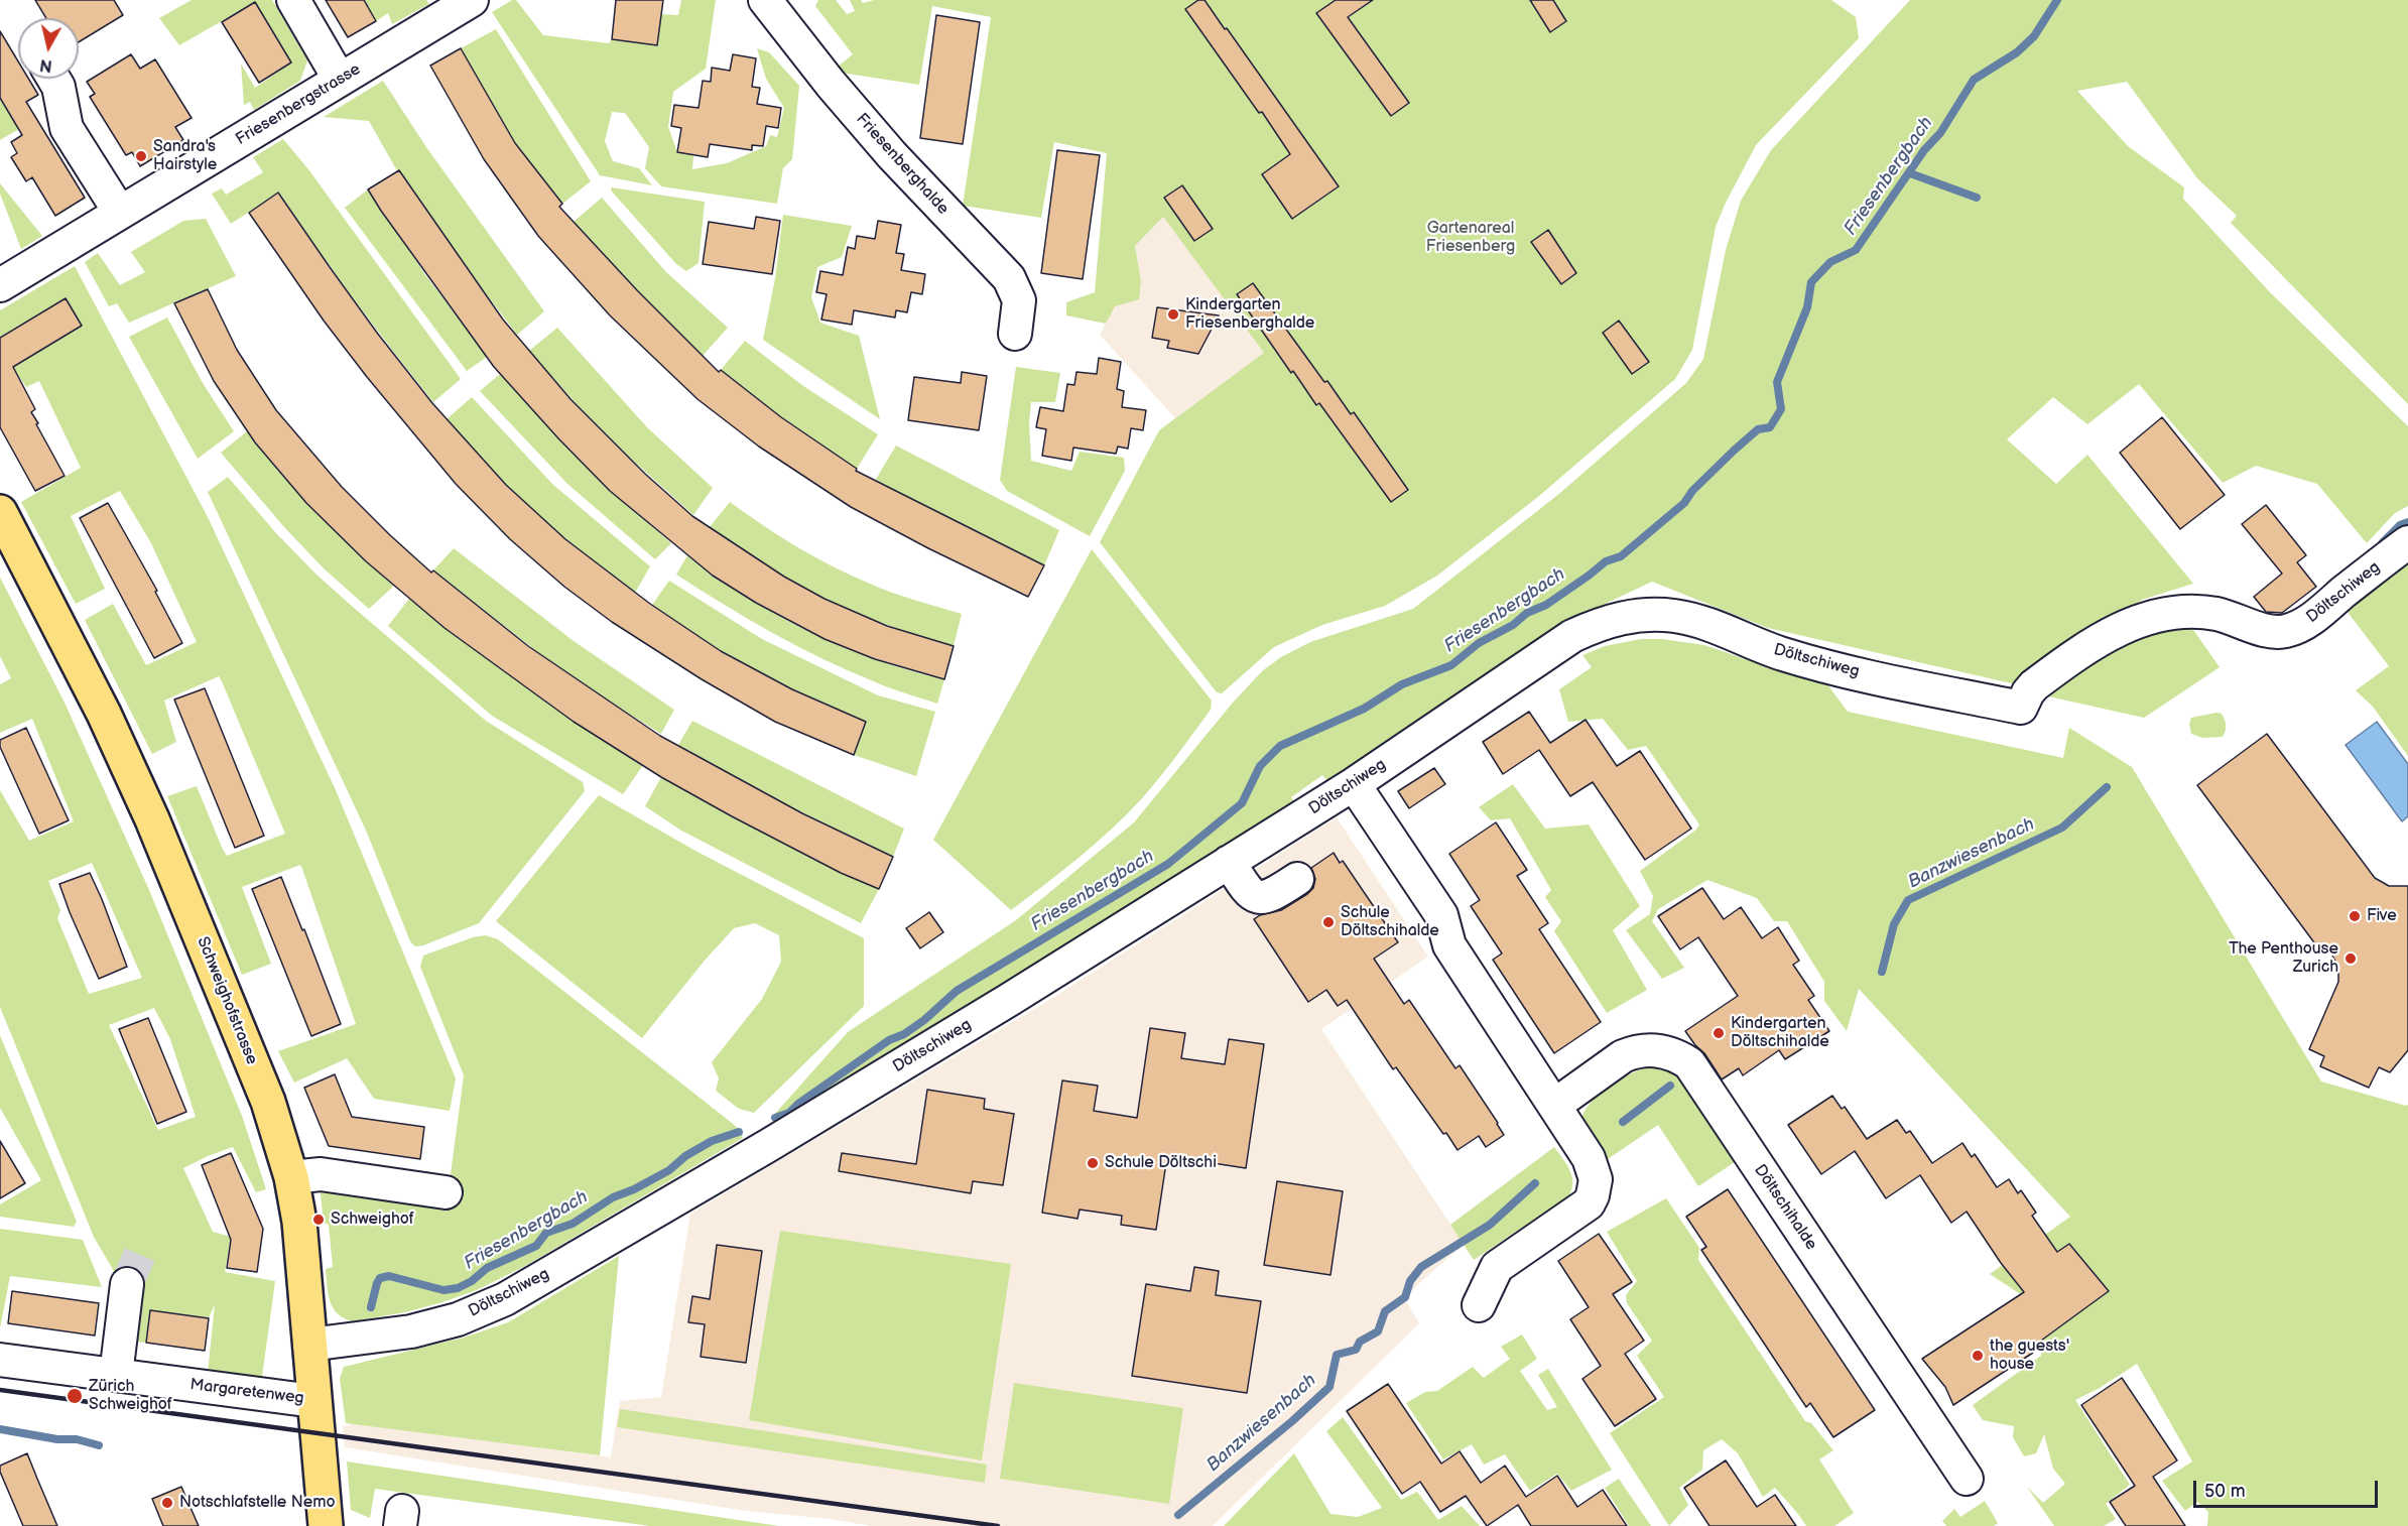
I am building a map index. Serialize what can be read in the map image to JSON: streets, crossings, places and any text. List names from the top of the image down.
{
  "streets": {
    "main road": ["Schweighofstrasse"],
    "street": [
      "Friesenbergstrasse",
      "Friesenberghalde",
      "Döltschiweg",
      "Döltschihalde",
      "Margaretenweg"
    ]
  },
  "crossings": [
    ["Döltschiweg", "Schweighofstrasse"],
    ["Schweighofstrasse", "Margaretenweg"]
  ],
  "water": ["Friesenbergbach", "Banzwiesenbach"],
  "parks": ["Gartenareal Friesenberg"],
  "places": [
    "Sandra's Hairstyle",
    "Kindergarten Friesenberghalde",
    "Five",
    "Schule Döltschihalde",
    "The Penthouse Zurich",
    "Kindergarten Döltschihalde",
    "Schule Döltschi",
    "Schweighof",
    "the guests' house",
    "Zürich Schweighof",
    "Notschlafstelle Nemo"
  ],
  "scale_bar": "50 m",
  "north": "bottom"
}
